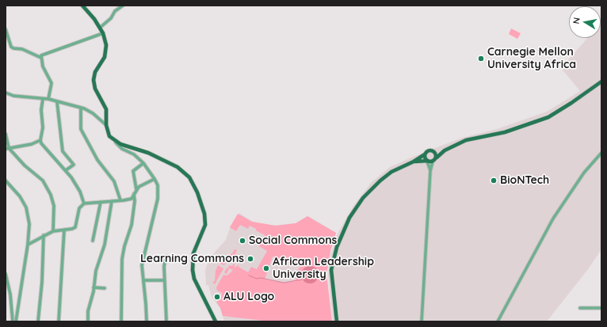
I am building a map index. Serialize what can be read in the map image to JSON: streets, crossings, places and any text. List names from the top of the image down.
{
  "places": [
    "Carnegie Mellon University Africa",
    "BioNTech",
    "Social Commons",
    "Learning Commons",
    "African Leadership University",
    "ALU Logo"
  ],
  "north": "left"
}
